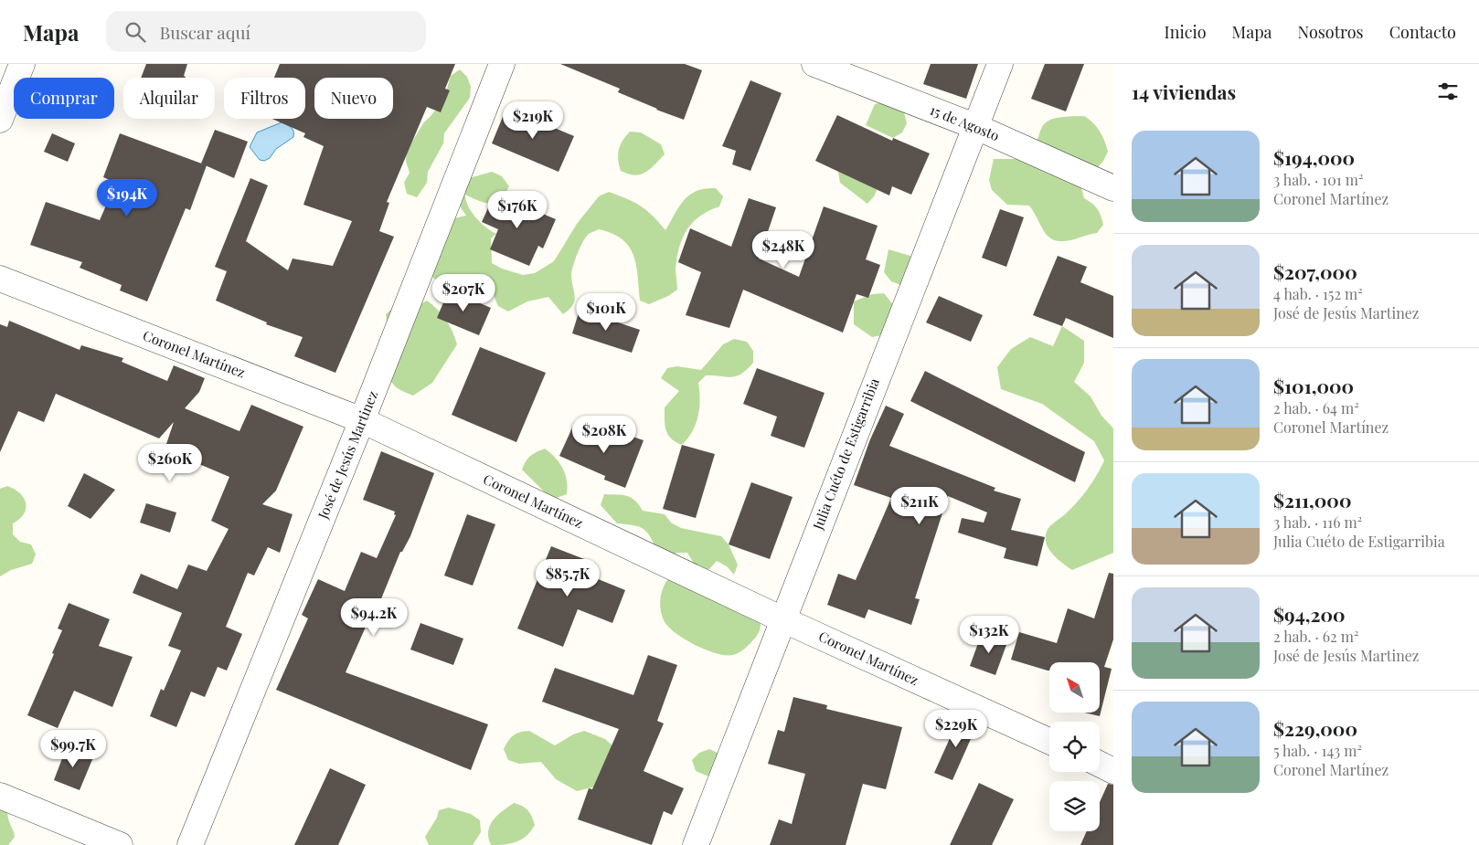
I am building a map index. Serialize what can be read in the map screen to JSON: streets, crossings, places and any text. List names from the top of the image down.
{
  "streets": {
    "street": [
      "15 de Agosto",
      "Coronel Martínez",
      "Julia Cuéto de Estigarribia",
      "José de Jesús Martinez"
    ]
  },
  "crossings": [
    ["15 de Agosto", "Julia Cuéto de Estigarribia"],
    ["Coronel Martínez", "Julia Cuéto de Estigarribia"],
    ["Coronel Martínez", "José de Jesús Martinez"]
  ],
  "north": "top left",
  "page": {
    "header": "Mapa",
    "search": "Buscar aquí",
    "nav": [
      "Inicio",
      "Mapa",
      "Nosotros",
      "Contacto"
    ],
    "heading": "14 viviendas",
    "chip": [
      "Comprar",
      "Alquilar",
      "Filtros",
      "Nuevo"
    ],
    "price": [
      "$219K",
      "$194K",
      "$176K",
      "$248K",
      "$207K",
      "$101K",
      "$208K",
      "$260K",
      "$211K",
      "$85.7K",
      "$94.2K",
      "$132K",
      "$229K",
      "$99.7K"
    ],
    "list": [
      {
        "name": "$194,000",
        "note": "3 hab. · 101 m² · Coronel Martínez"
      },
      {
        "name": "$207,000",
        "note": "4 hab. · 152 m² · José de Jesús Martinez"
      },
      {
        "name": "$101,000",
        "note": "2 hab. · 64 m² · Coronel Martínez"
      },
      {
        "name": "$211,000",
        "note": "3 hab. · 116 m² · Julia Cuéto de Estigarribia"
      },
      {
        "name": "$94,200",
        "note": "2 hab. · 62 m² · José de Jesús Martinez"
      },
      {
        "name": "$229,000",
        "note": "5 hab. · 143 m² · Coronel Martínez"
      }
    ]
  }
}
